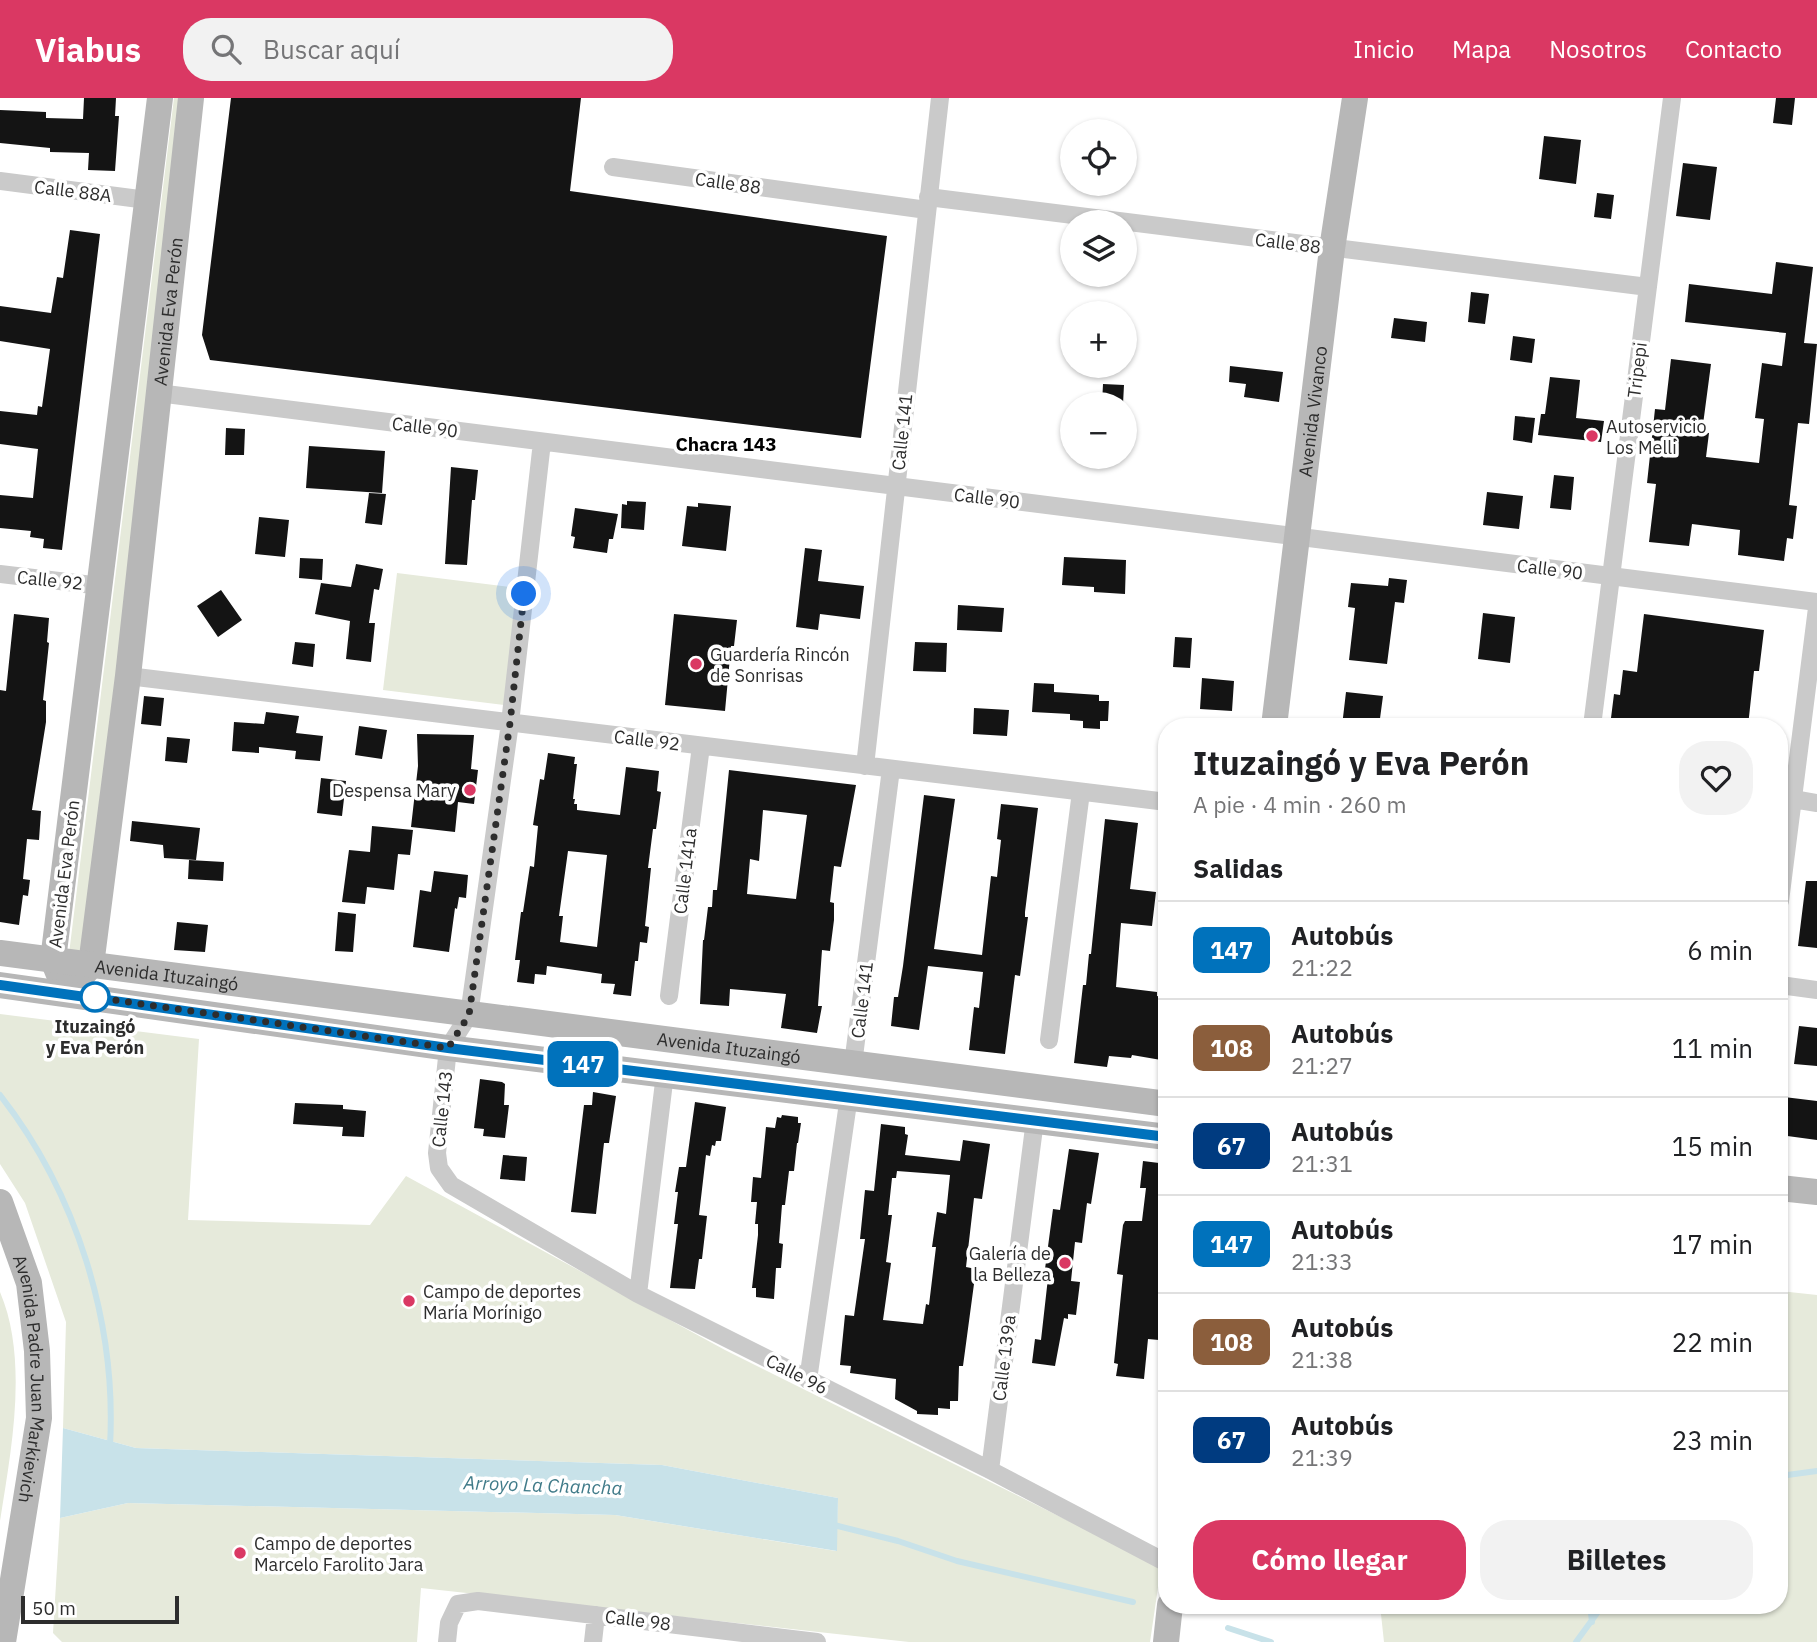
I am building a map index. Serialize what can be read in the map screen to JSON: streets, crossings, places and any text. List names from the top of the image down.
{
  "streets": {
    "main road": [
      "Avenida Eva Perón",
      "Avenida Vivanco",
      "Avenida Ituzaingó",
      "Avenida Padre Juan Markievich"
    ],
    "street": [
      "Calle 88",
      "Calle 88A",
      "Tripepi",
      "Calle 90",
      "Calle 141",
      "Calle 92",
      "Calle 141a",
      "Calle 143",
      "Calle 139a",
      "Calle 96",
      "Calle 98"
    ]
  },
  "crossings": [
    ["Calle 88", "Tripepi"],
    ["Calle 88", "Avenida Vivanco"],
    ["Calle 88", "Calle 141"],
    ["Calle 88A", "Avenida Eva Perón"],
    ["Avenida Eva Perón", "Calle 90"],
    ["Avenida Eva Perón", "Calle 92"],
    ["Avenida Eva Perón", "Avenida Ituzaingó"],
    ["Tripepi", "Calle 90"],
    ["Avenida Vivanco", "Calle 90"],
    ["Calle 90", "Calle 141"],
    ["Calle 141", "Calle 92"],
    ["Calle 141", "Avenida Ituzaingó"],
    ["Calle 92", "Calle 141a"],
    ["Avenida Ituzaingó", "Calle 143"],
    ["Avenida Ituzaingó", "Calle 139a"],
    ["Calle 143", "Calle 96"],
    ["Calle 139a", "Calle 96"]
  ],
  "districts": ["Chacra 143"],
  "water": ["Arroyo La Chancha"],
  "places": [
    "Autoservicio Los Melli",
    "Guardería Rincón de Sonrisas",
    "Despensa Mary",
    "Ituzaingó y Eva Perón",
    "Galería de la Belleza",
    "Campo de deportes María Morínigo",
    "Campo de deportes Marcelo Farolito Jara"
  ],
  "lines": ["bus line 147"],
  "scale_bar": "50 m",
  "page": {
    "header": "Viabus",
    "search": "Buscar aquí",
    "nav": [
      "Inicio",
      "Mapa",
      "Nosotros",
      "Contacto"
    ],
    "on_map": "147",
    "map_buttons": ["+", "−"],
    "heading": [
      ["Ituzaingó y Eva Perón", "A pie · 4 min · 260 m"],
      "Salidas"
    ],
    "list": [
      {
        "mark": "147",
        "name": "Autobús",
        "note": "21:22",
        "value": "6 min"
      },
      {
        "mark": "108",
        "name": "Autobús",
        "note": "21:27",
        "value": "11 min"
      },
      {
        "mark": "67",
        "name": "Autobús",
        "note": "21:31",
        "value": "15 min"
      },
      {
        "mark": "147",
        "name": "Autobús",
        "note": "21:33",
        "value": "17 min"
      },
      {
        "mark": "108",
        "name": "Autobús",
        "note": "21:38",
        "value": "22 min"
      },
      {
        "mark": "67",
        "name": "Autobús",
        "note": "21:39",
        "value": "23 min"
      }
    ],
    "buttons": ["Cómo llegar", "Billetes"],
    "scale": "50 m"
  }
}
